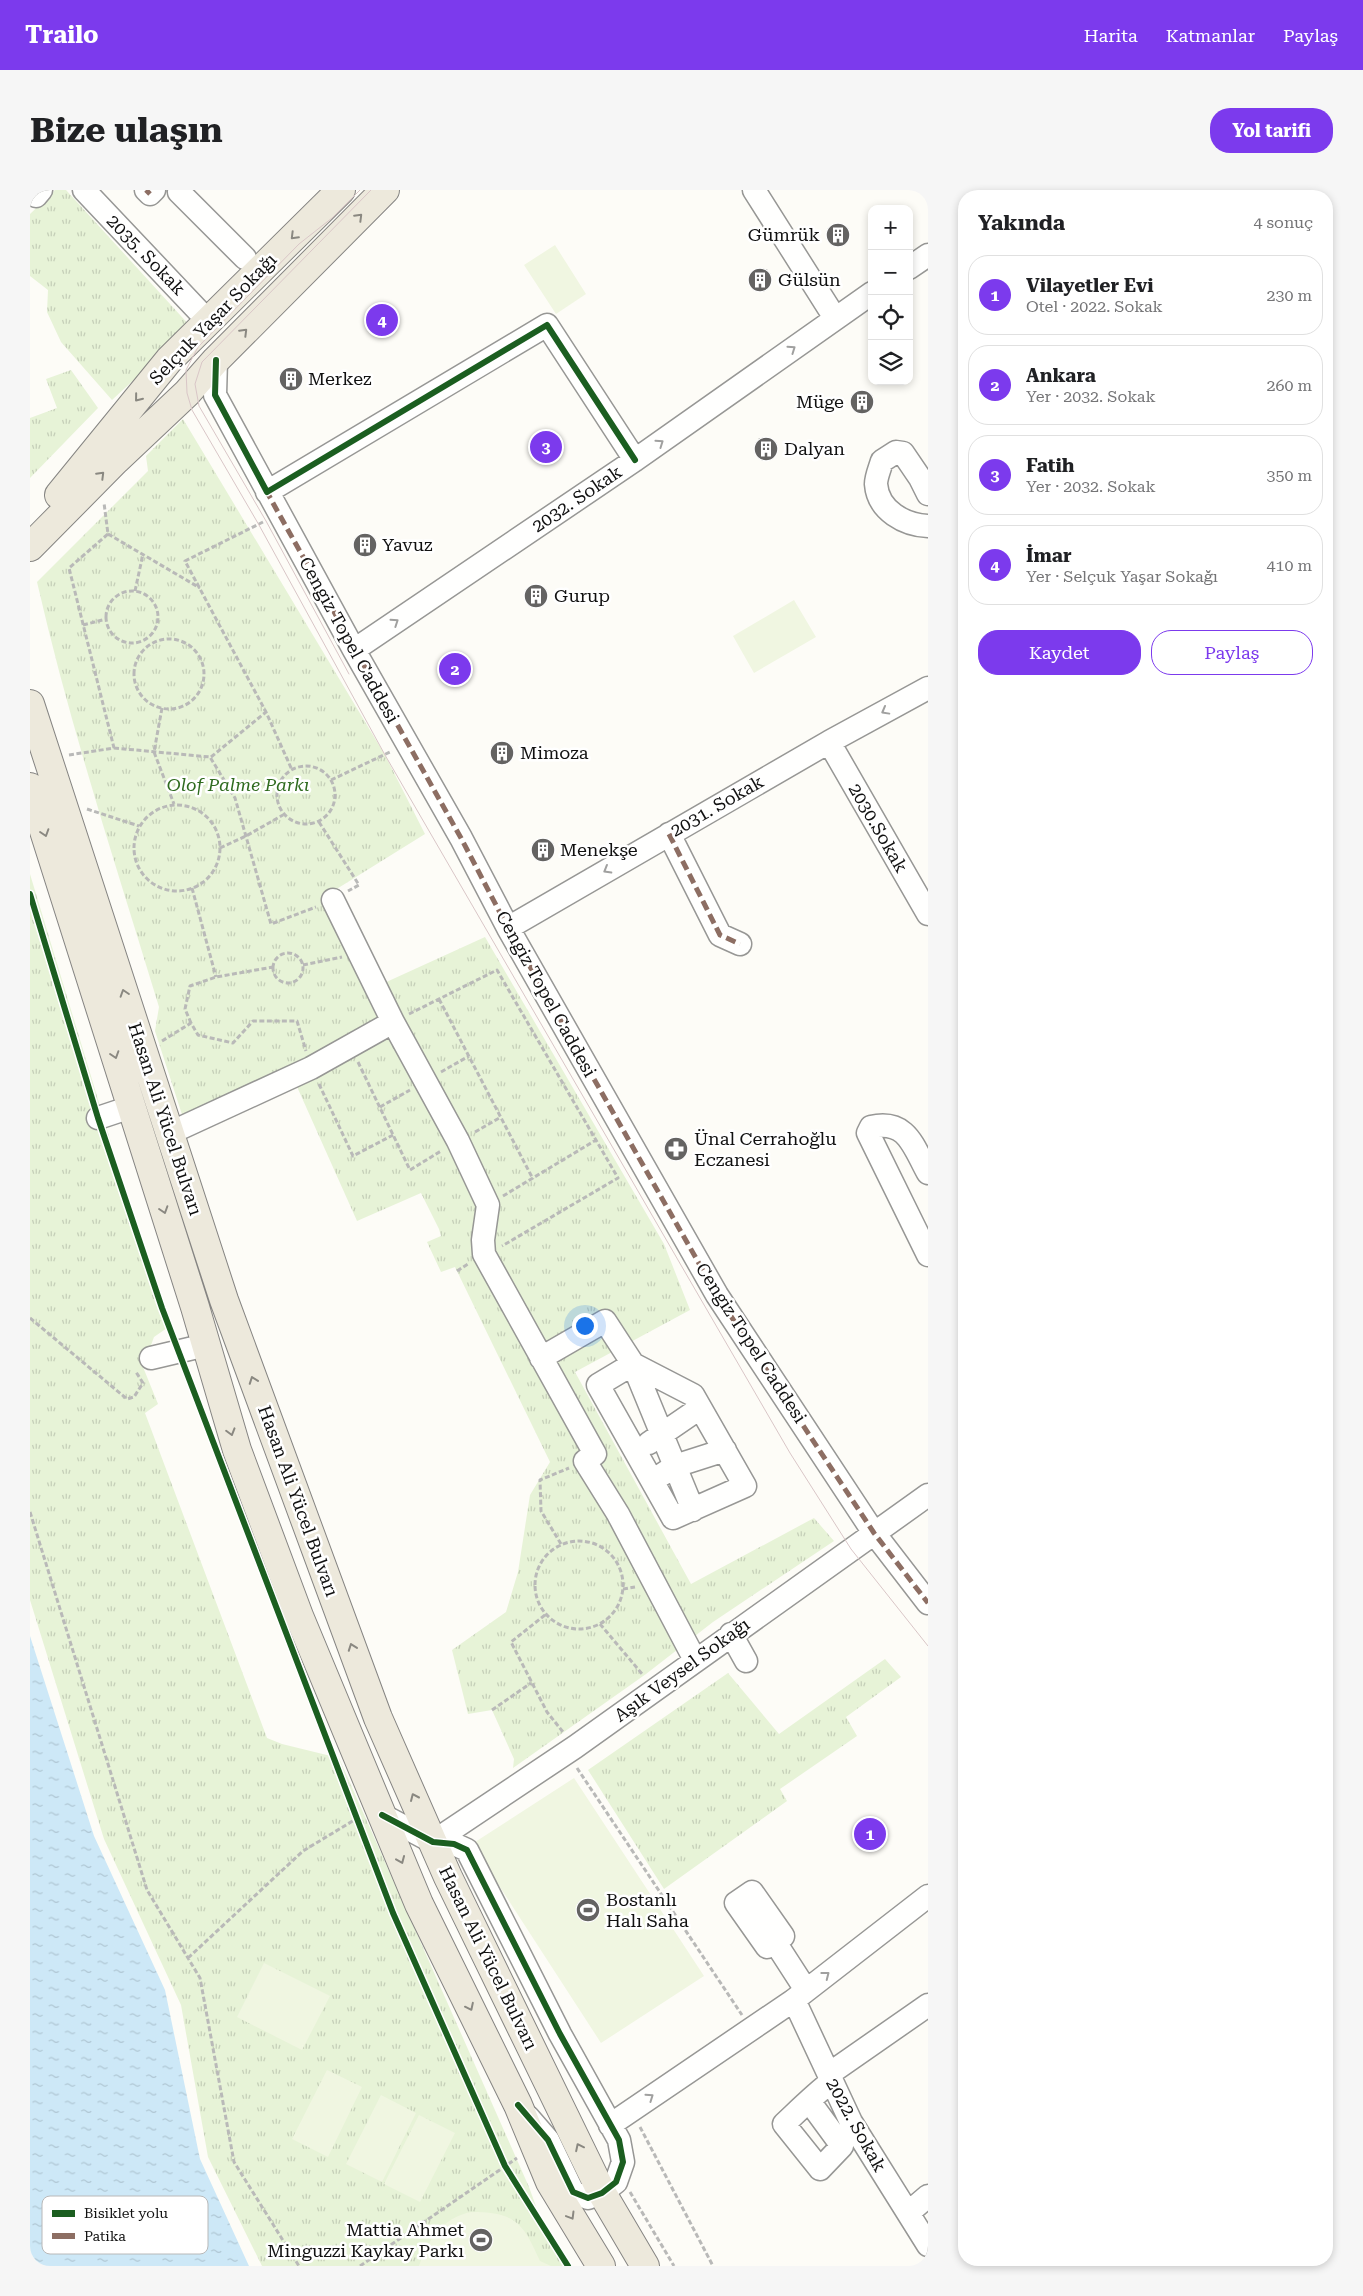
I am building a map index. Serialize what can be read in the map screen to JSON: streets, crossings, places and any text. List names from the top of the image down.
{
  "streets": {
    "main road": ["Selçuk Yaşar Sokağı", "Hasan Ali Yücel Bulvarı"],
    "street": [
      "2035. Sokak",
      "2032. Sokak",
      "Cengiz Topel Caddesi",
      "2031. Sokak",
      "2030.Sokak",
      "Aşık Veysel Sokağı",
      "2022. Sokak"
    ]
  },
  "crossings": [
    ["2035. Sokak", "Selçuk Yaşar Sokağı"],
    ["Selçuk Yaşar Sokağı", "Cengiz Topel Caddesi"],
    ["2032. Sokak", "Cengiz Topel Caddesi"],
    ["Cengiz Topel Caddesi", "2031. Sokak"],
    ["Cengiz Topel Caddesi", "Aşık Veysel Sokağı"],
    ["2031. Sokak", "2030.Sokak"],
    ["Hasan Ali Yücel Bulvarı", "Aşık Veysel Sokağı"]
  ],
  "one_way": ["2032. Sokak", "2031. Sokak"],
  "parks": ["Olof Palme Parkı"],
  "places": {
    "building": [
      "Gümrük",
      "Gülsün",
      "Merkez",
      "Müge",
      "Dalyan",
      "Yavuz",
      "Gurup",
      "Mimoza",
      "Menekşe"
    ],
    "pharmacy": ["Ünal Cerrahoğlu Eczanesi"],
    "sports": ["Bostanlı Halı Saha", "Mattia Ahmet Minguzzi Kaykay Parkı"]
  },
  "legend": ["Bisiklet yolu", "Patika"],
  "page": {
    "header": "Trailo",
    "nav": ["Harita", "Katmanlar", "Paylaş"],
    "buttons": [
      "Yol tarifi",
      ["Kaydet", "Paylaş"]
    ],
    "title": "Bize ulaşın",
    "heading": ["Yakında", "4 sonuç"],
    "map_buttons": ["+", "−"],
    "list": [
      {
        "mark": "1",
        "name": "Vilayetler Evi",
        "note": "Otel · 2022. Sokak",
        "value": "230 m"
      },
      {
        "mark": "2",
        "name": "Ankara",
        "note": "Yer · 2032. Sokak",
        "value": "260 m"
      },
      {
        "mark": "3",
        "name": "Fatih",
        "note": "Yer · 2032. Sokak",
        "value": "350 m"
      },
      {
        "mark": "4",
        "name": "İmar",
        "note": "Yer · Selçuk Yaşar Sokağı",
        "value": "410 m"
      }
    ],
    "pins": [
      "4",
      "3",
      "2",
      "1"
    ]
  }
}
